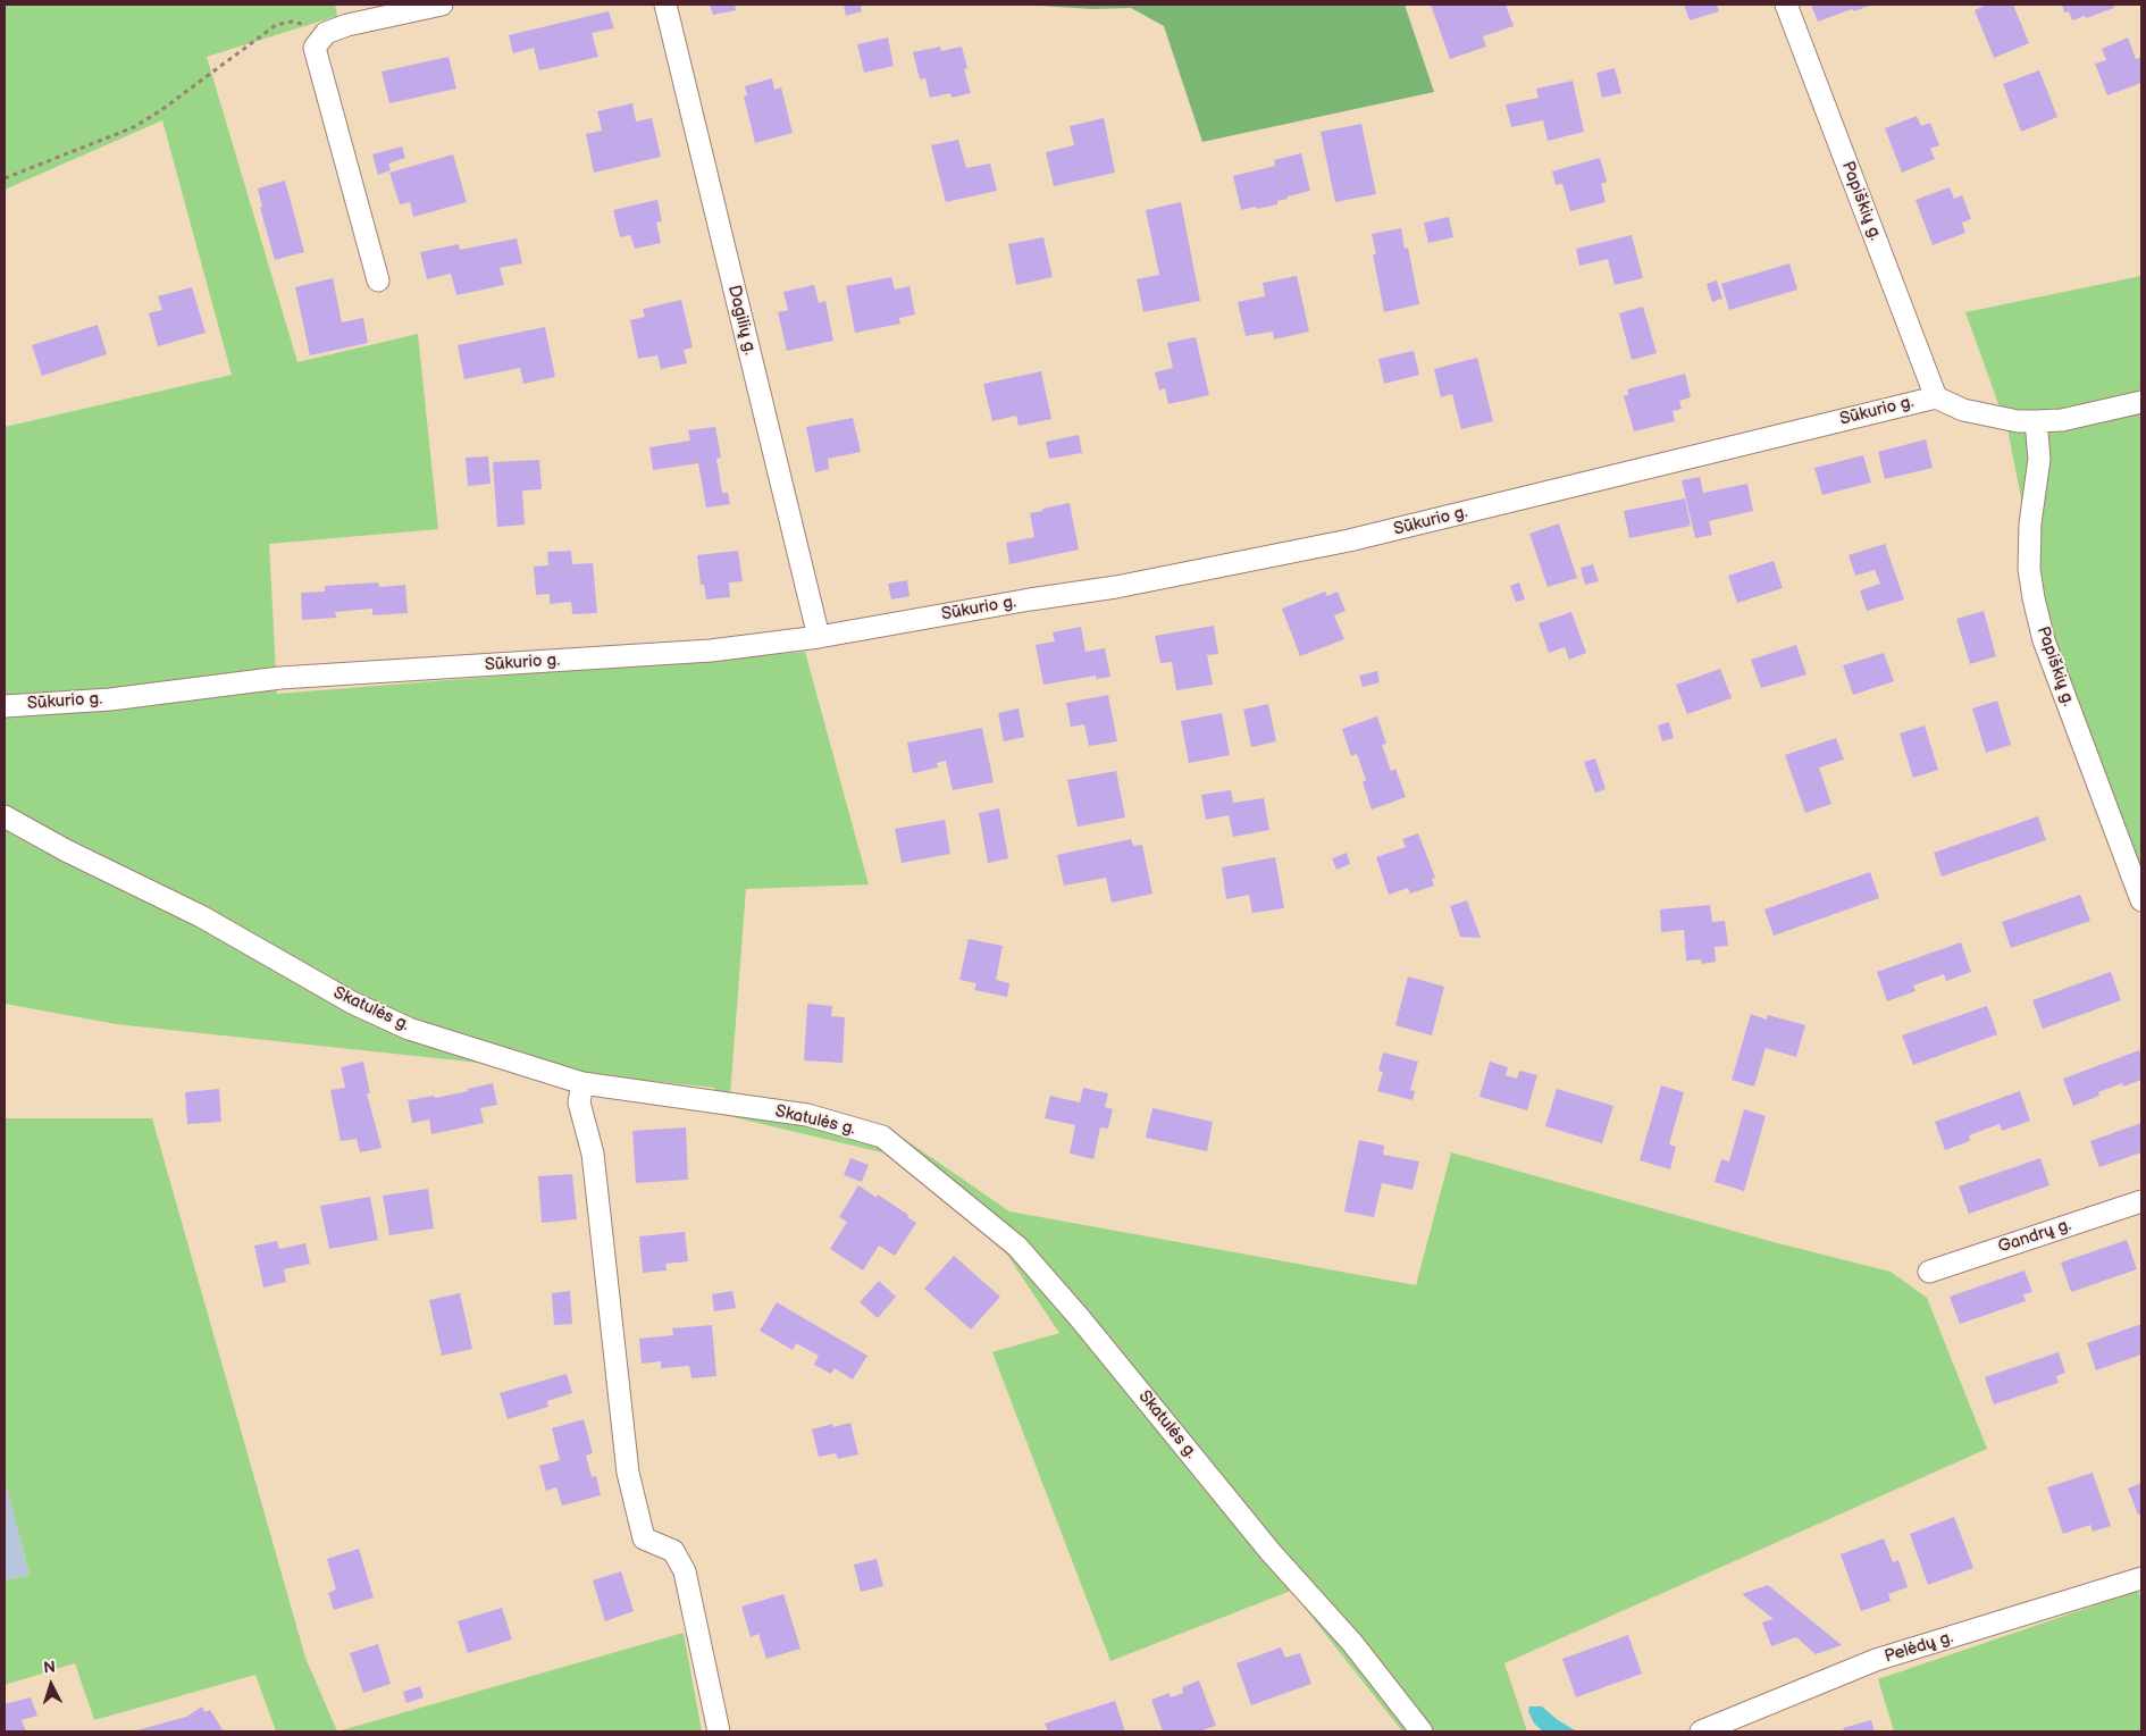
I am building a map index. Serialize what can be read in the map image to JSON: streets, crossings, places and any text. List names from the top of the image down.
{
  "streets": {
    "street": [
      "Papiškių g.",
      "Dagilių g.",
      "Sūkurio g.",
      "Skatulės g.",
      "Gandrų g.",
      "Pelėdų g."
    ]
  },
  "crossings": [
    ["Papiškių g.", "Sūkurio g."],
    ["Dagilių g.", "Sūkurio g."]
  ],
  "north": "top"
}
